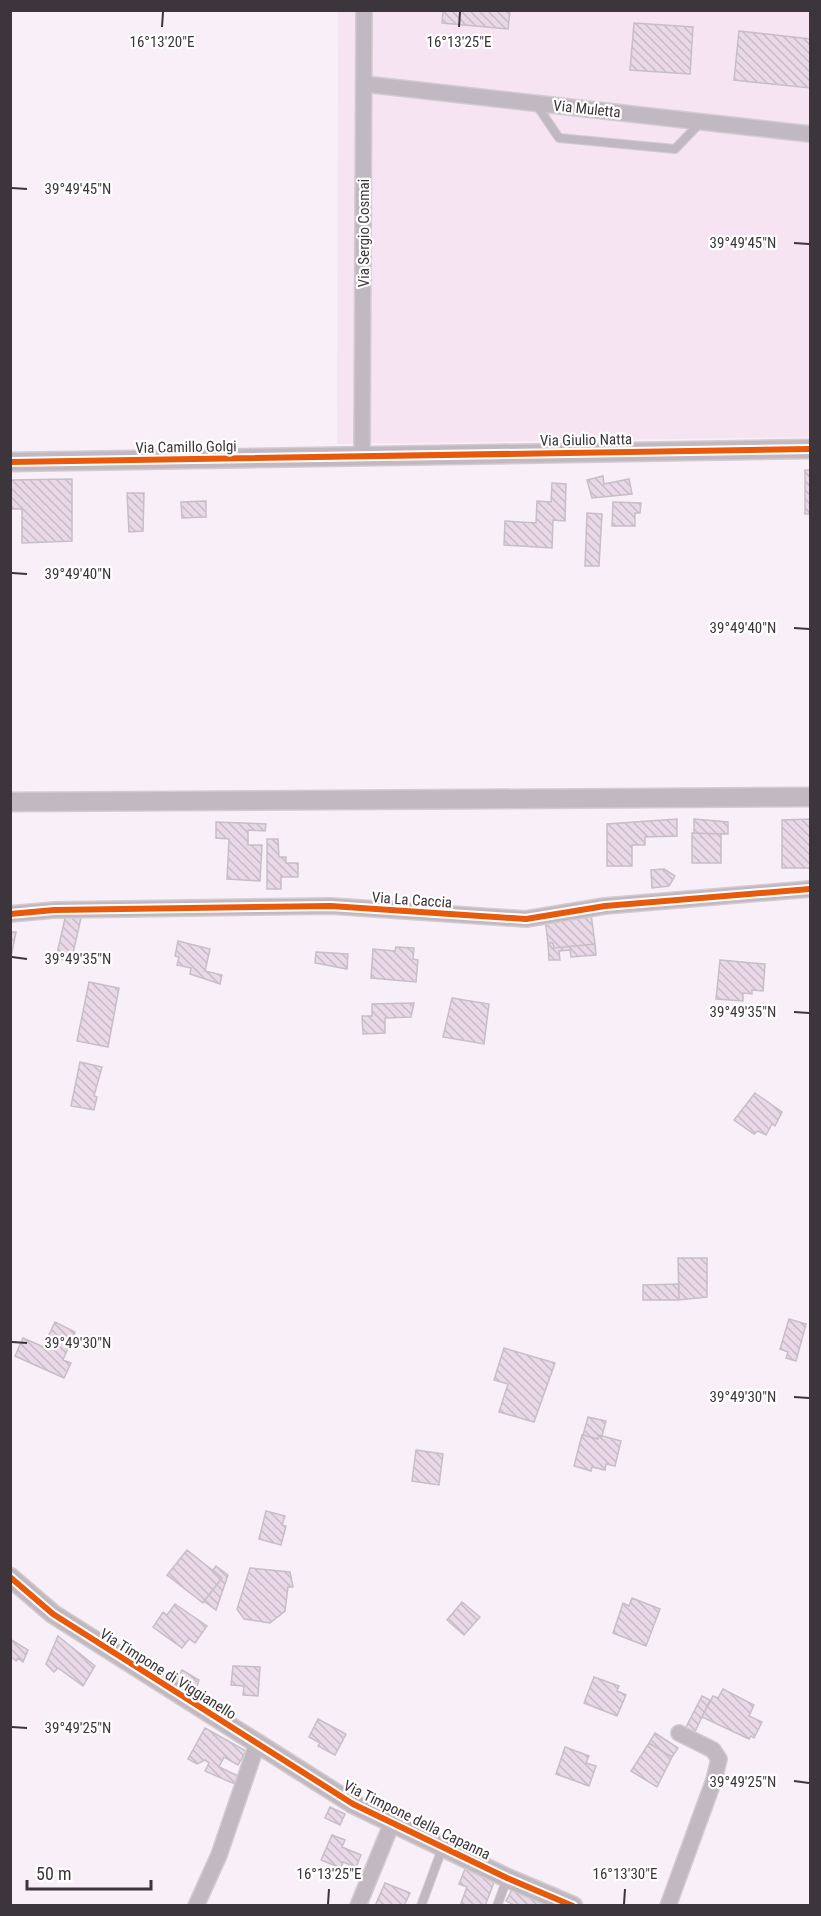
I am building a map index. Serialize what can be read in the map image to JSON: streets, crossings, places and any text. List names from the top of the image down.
{
  "streets": {
    "street": [
      "Via Muletta",
      "Via Sergio Cosmai",
      "Via Giulio Natta",
      "Via Camillo Golgi",
      "Via La Caccia",
      "Via Timpone di Viggianello",
      "Via Timpone della Capanna"
    ]
  },
  "crossings": [
    ["Via Muletta", "Via Sergio Cosmai"],
    ["Via Sergio Cosmai", "Via Giulio Natta"],
    ["Via Sergio Cosmai", "Via Camillo Golgi"],
    ["Via Giulio Natta", "Via Camillo Golgi"],
    ["Via Timpone di Viggianello", "Via Timpone della Capanna"]
  ],
  "scale_bar": "50 m",
  "coordinates": [
    "16°13'20\"E",
    "16°13'25\"E",
    "39°49'45\"N",
    "39°49'40\"N",
    "39°49'35\"N",
    "39°49'30\"N",
    "39°49'25\"N",
    "16°13'30\"E"
  ]
}
